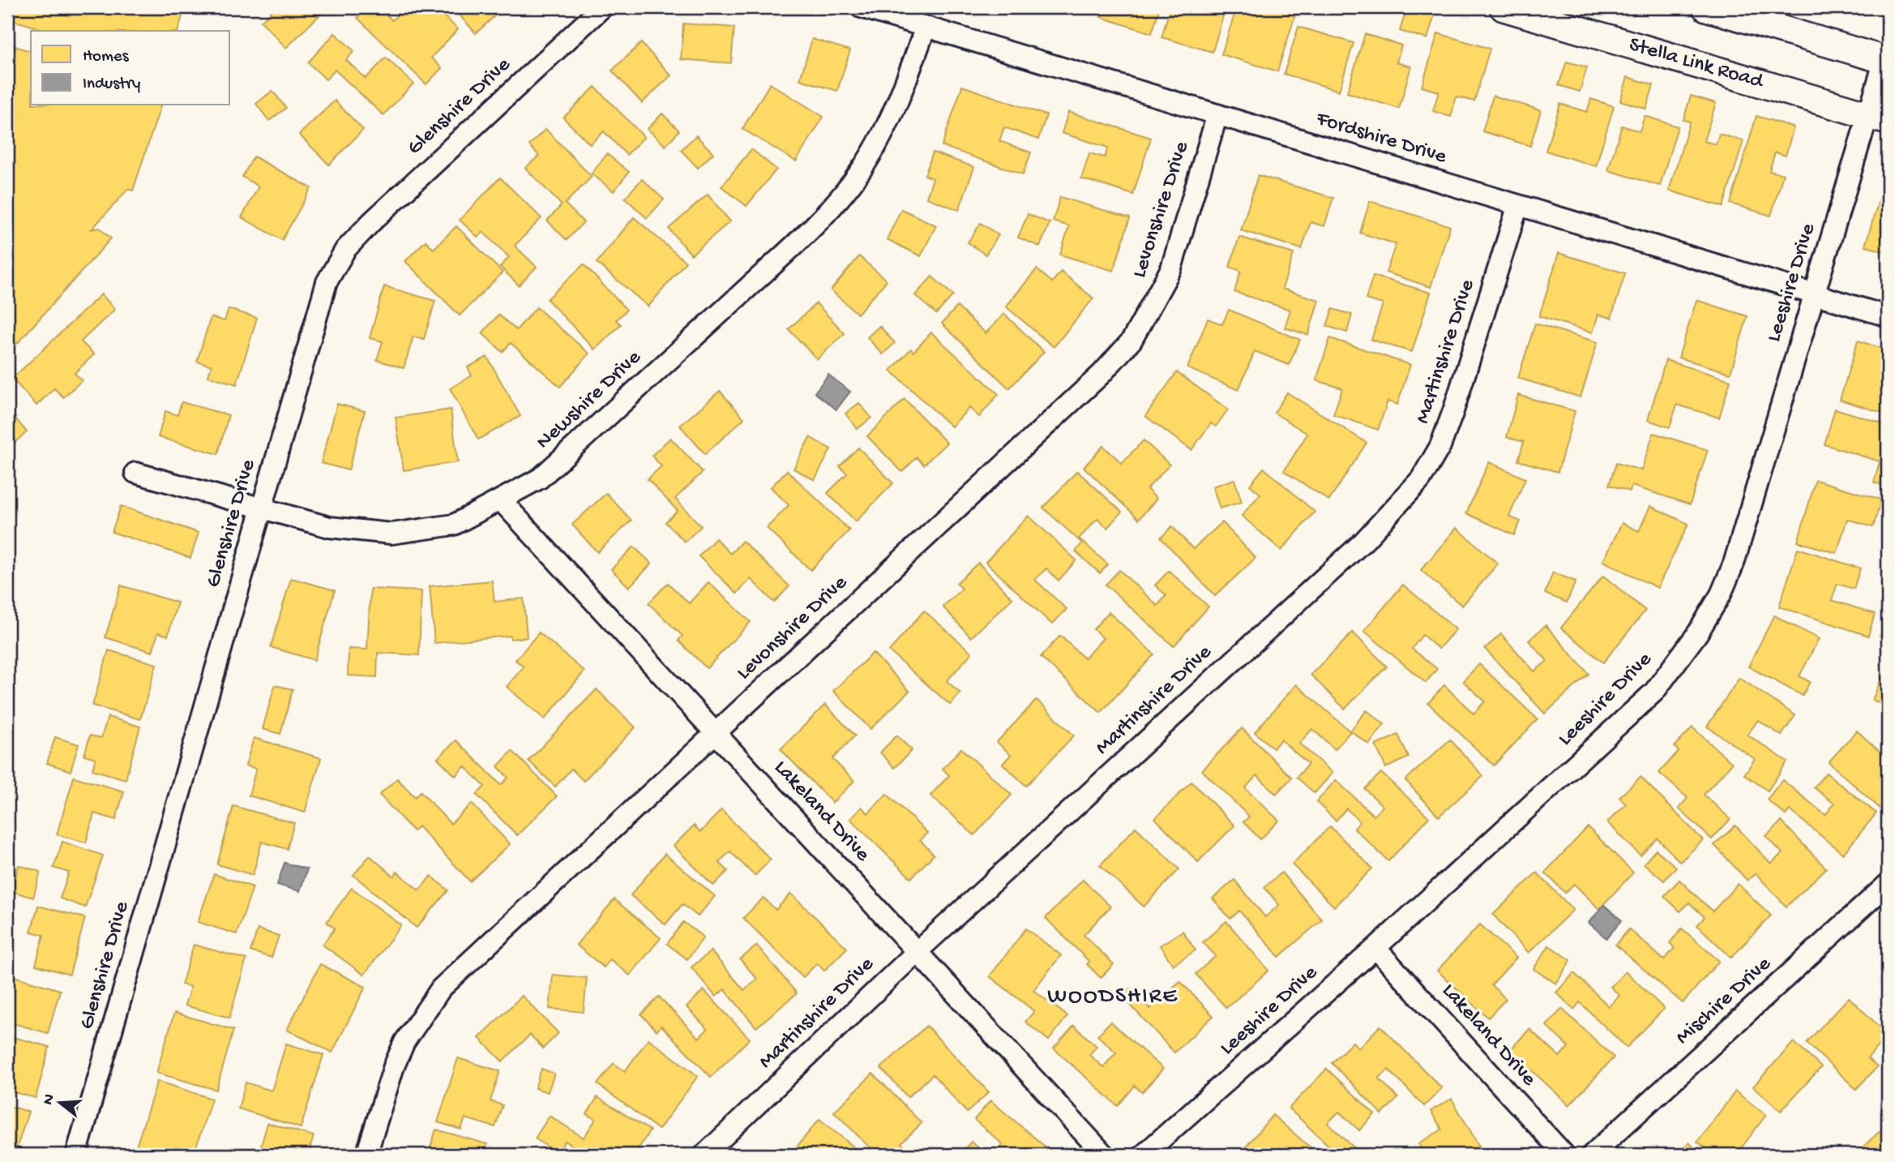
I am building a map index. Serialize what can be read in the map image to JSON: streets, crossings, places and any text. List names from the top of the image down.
{
  "streets": {
    "main road": ["Stella Link Road"],
    "street": [
      "Glenshire Drive",
      "Fordshire Drive",
      "Levonshire Drive",
      "Leeshire Drive",
      "Martinshire Drive",
      "Newshire Drive",
      "Lakeland Drive",
      "Mischire Drive"
    ]
  },
  "crossings": [
    ["Stella Link Road", "Leeshire Drive"],
    ["Glenshire Drive", "Newshire Drive"],
    ["Fordshire Drive", "Levonshire Drive"],
    ["Fordshire Drive", "Leeshire Drive"],
    ["Fordshire Drive", "Martinshire Drive"],
    ["Fordshire Drive", "Newshire Drive"],
    ["Levonshire Drive", "Lakeland Drive"],
    ["Leeshire Drive", "Lakeland Drive"],
    ["Martinshire Drive", "Lakeland Drive"],
    ["Newshire Drive", "Lakeland Drive"]
  ],
  "districts": ["WOODSHIRE"],
  "legend": ["Homes", "Industry"],
  "north": "left"
}
